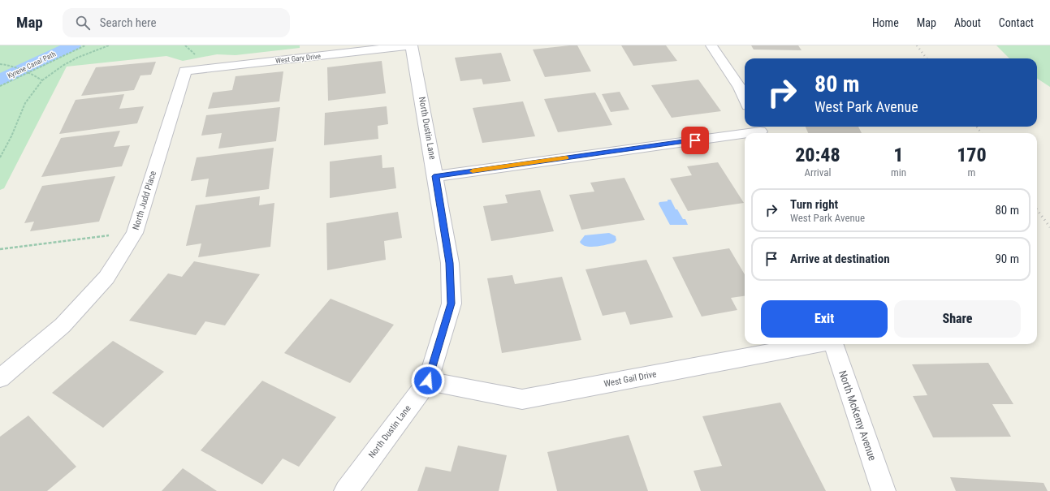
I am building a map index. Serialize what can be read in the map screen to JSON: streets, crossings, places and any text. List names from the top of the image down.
{
  "streets": {
    "street": [
      "West Gary Drive",
      "North Dustin Lane",
      "North Judd Place",
      "West Gail Drive",
      "North McKemy Avenue"
    ],
    "path": ["Kyrene Canal Path"]
  },
  "crossings": [
    ["West Gary Drive", "North Dustin Lane"],
    ["West Gary Drive", "North Judd Place"],
    ["North Dustin Lane", "West Gail Drive"]
  ],
  "page": {
    "header": "Map",
    "search": "Search here",
    "nav": [
      "Home",
      "Map",
      "About",
      "Contact"
    ],
    "turn": ["80 m", "West Park Avenue"],
    "eta": [
      "20:48",
      "Arrival",
      "1",
      "min",
      "170",
      "m"
    ],
    "list": [
      {
        "name": "Turn right",
        "note": "West Park Avenue",
        "value": "80 m"
      },
      {
        "name": "Arrive at destination",
        "value": "90 m"
      }
    ],
    "buttons": ["Exit", "Share"]
  }
}
